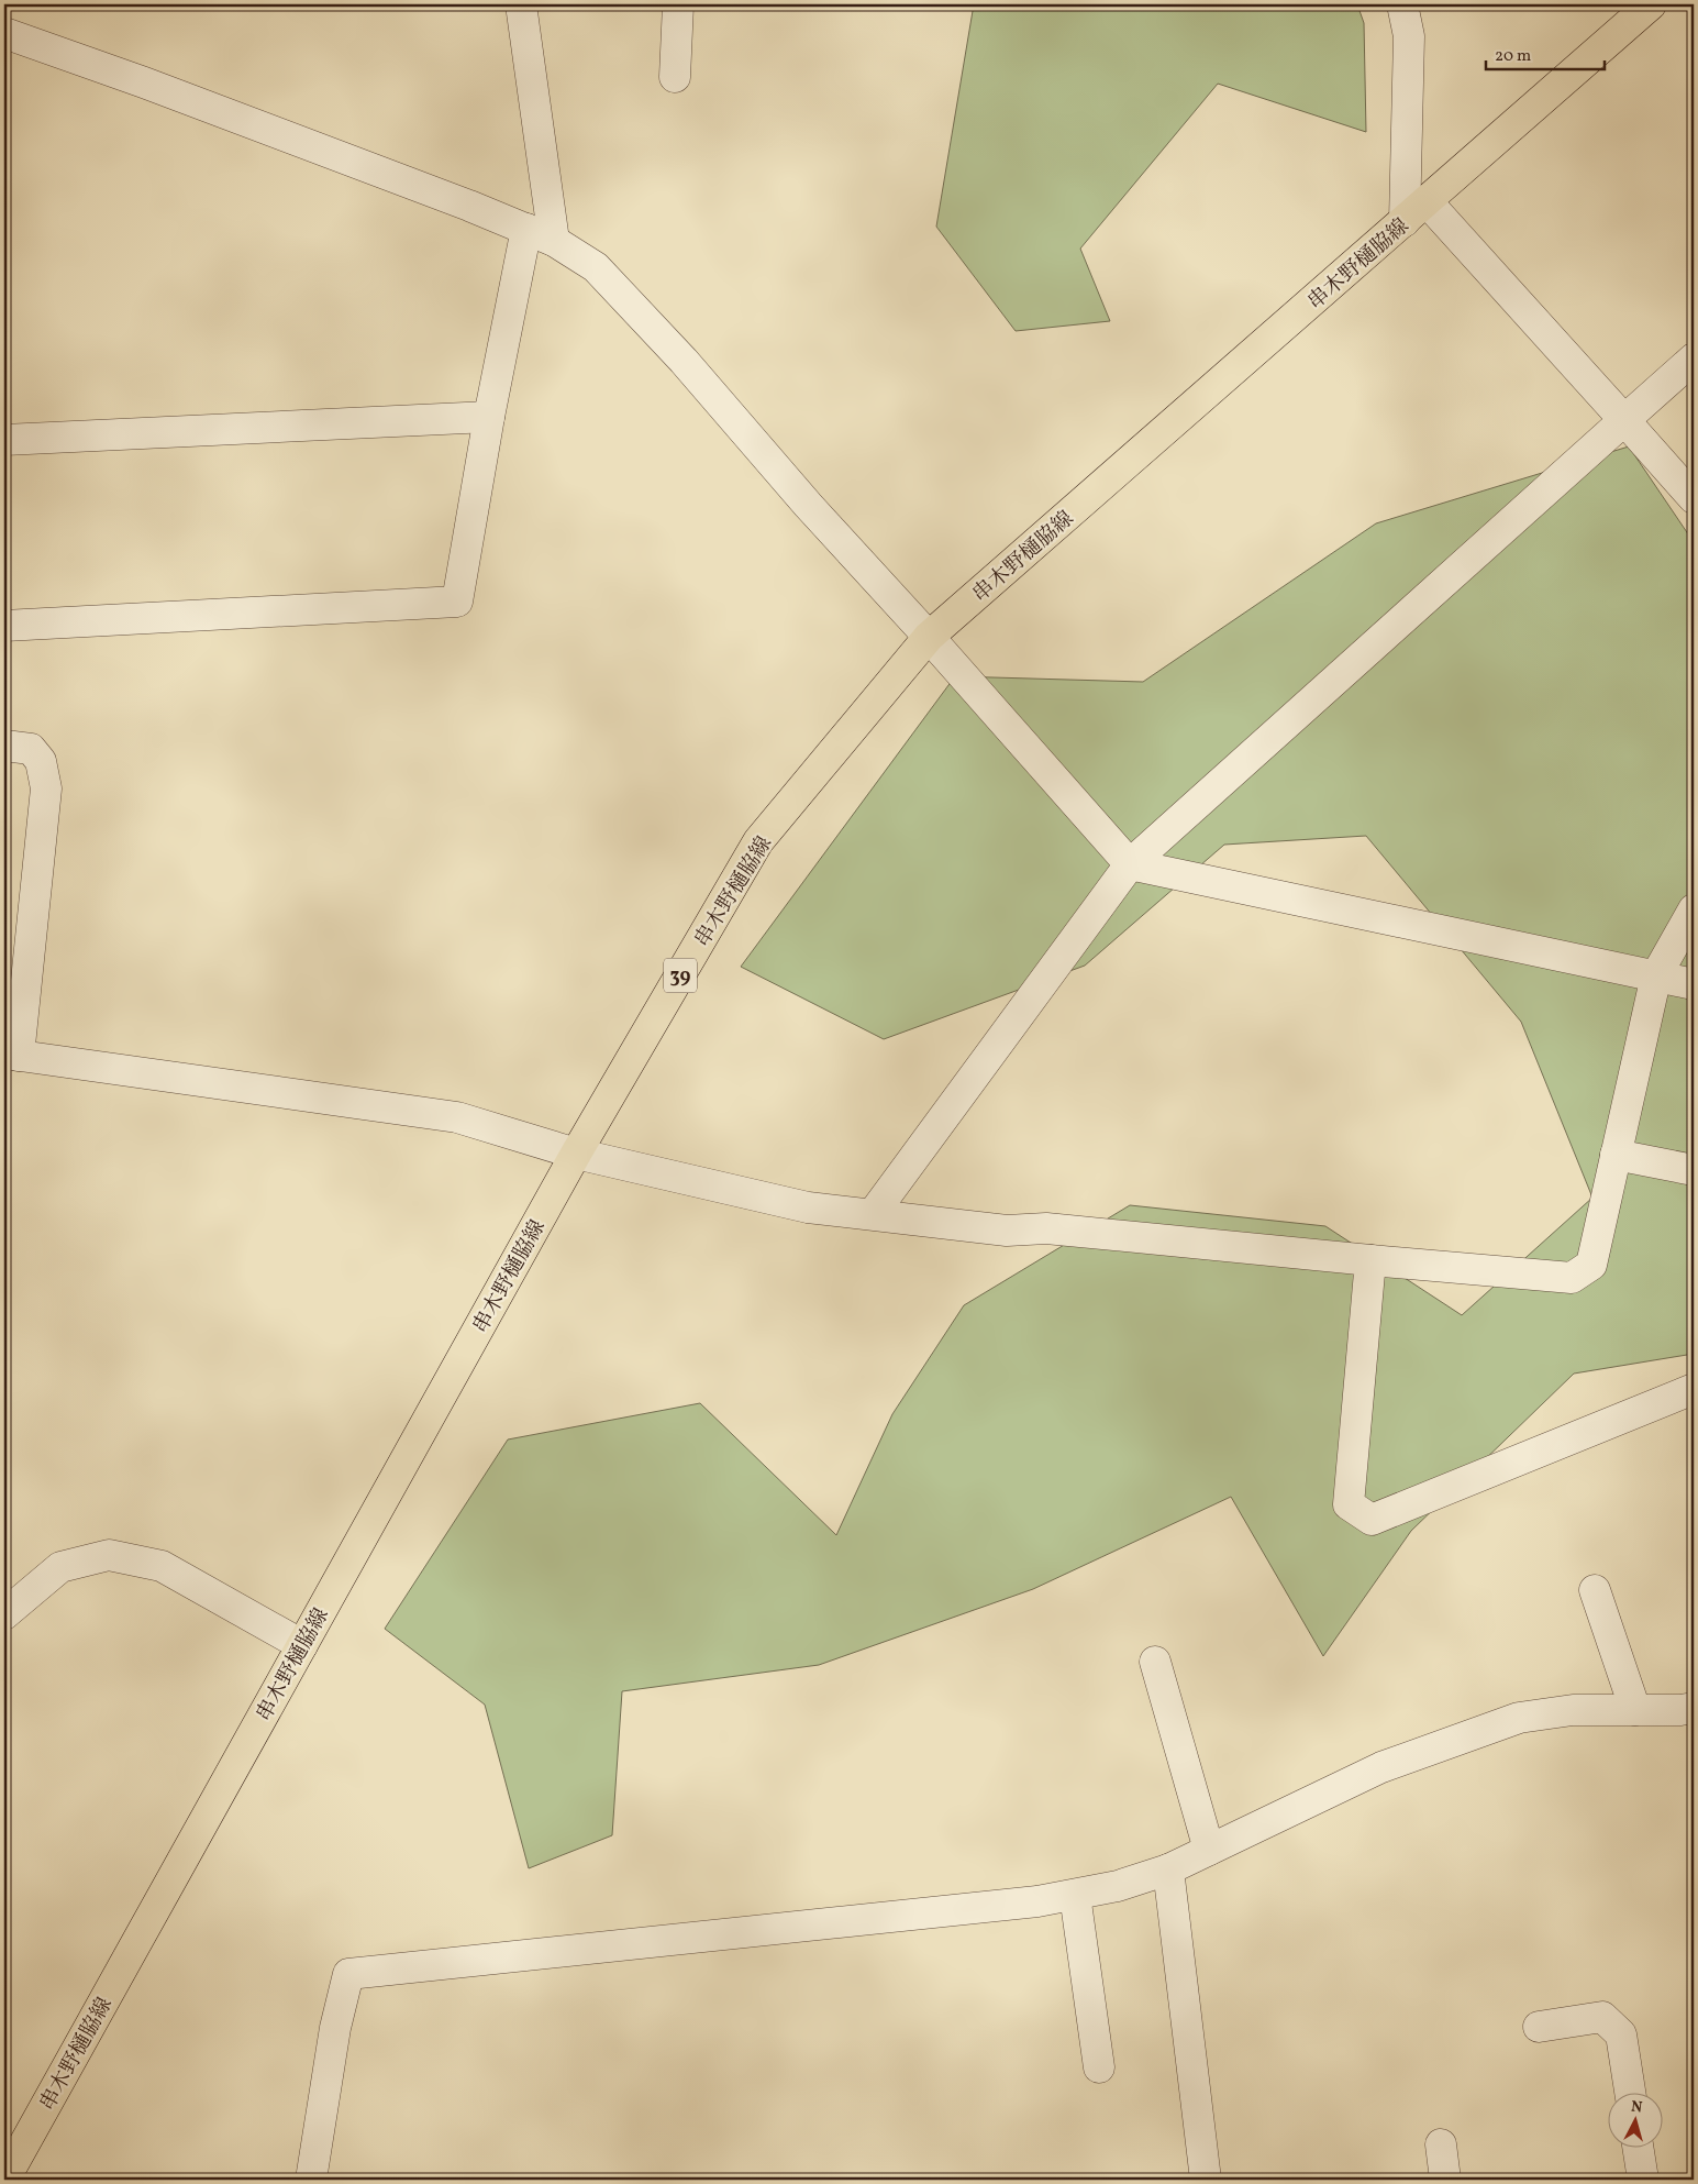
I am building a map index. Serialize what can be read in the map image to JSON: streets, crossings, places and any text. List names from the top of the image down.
{
  "streets": {
    "main road": ["串木野樋脇線", "39"]
  },
  "scale_bar": "20 m",
  "north": "top"
}
